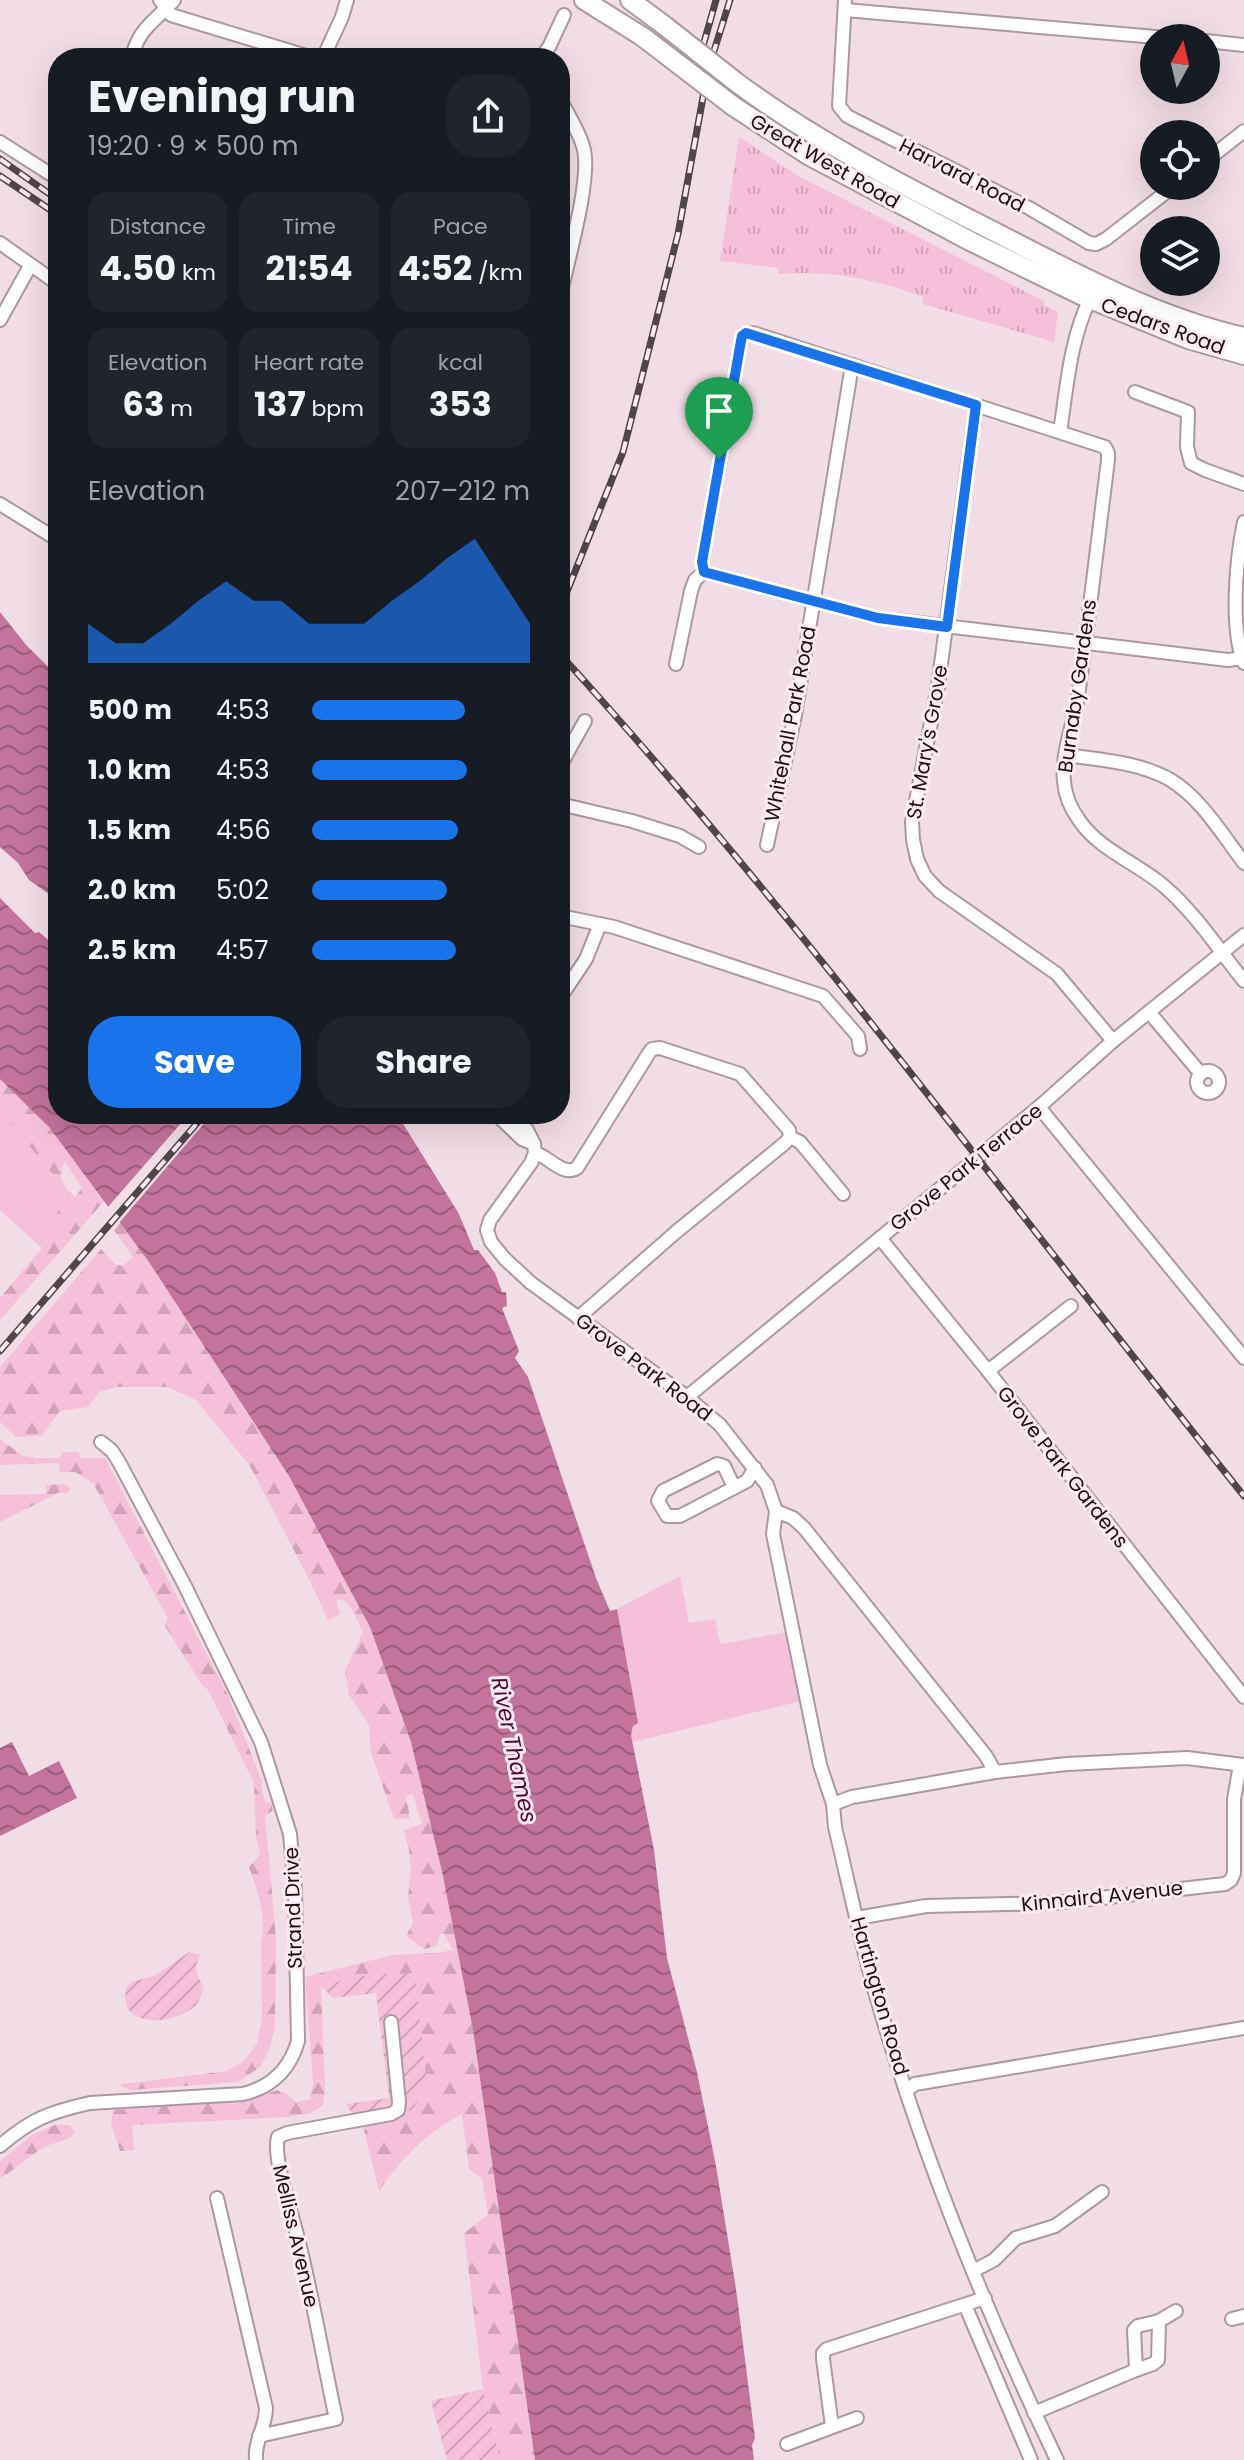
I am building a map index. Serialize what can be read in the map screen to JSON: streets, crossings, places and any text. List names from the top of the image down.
{
  "streets": {
    "highway": ["Great West Road", "Cedars Road"],
    "street": [
      "Harvard Road",
      "Burnaby Gardens",
      "Whitehall Park Road",
      "St. Mary's Grove",
      "Grove Park Terrace",
      "Grove Park Road",
      "Grove Park Gardens",
      "Kinnaird Avenue",
      "Strand Drive",
      "Hartington Road",
      "Melliss Avenue"
    ]
  },
  "crossings": [
    ["Great West Road", "Cedars Road"],
    ["Burnaby Gardens", "Grove Park Terrace"],
    ["St. Mary's Grove", "Grove Park Terrace"],
    ["Grove Park Terrace", "Grove Park Road"],
    ["Grove Park Terrace", "Grove Park Gardens"],
    ["Grove Park Road", "Hartington Road"],
    ["Kinnaird Avenue", "Hartington Road"]
  ],
  "water": ["River Thames"],
  "north": "top",
  "page": {
    "heading": ["Evening run", "19:20 · 9 × 500 m"],
    "stats": [
      ["Distance", "4.50 km"],
      ["Time", "21:54"],
      ["Pace", "4:52 /km"],
      ["Elevation", "63 m"],
      ["Heart rate", "137 bpm"],
      ["kcal", "353"]
    ],
    "chart": ["Elevation", "207–212 m"],
    "list": [
      {
        "name": "500 m",
        "note": "4:53"
      },
      {
        "name": "1.0 km",
        "note": "4:53"
      },
      {
        "name": "1.5 km",
        "note": "4:56"
      },
      {
        "name": "2.0 km",
        "note": "5:02"
      },
      {
        "name": "2.5 km",
        "note": "4:57"
      }
    ],
    "buttons": ["Save", "Share"]
  }
}
